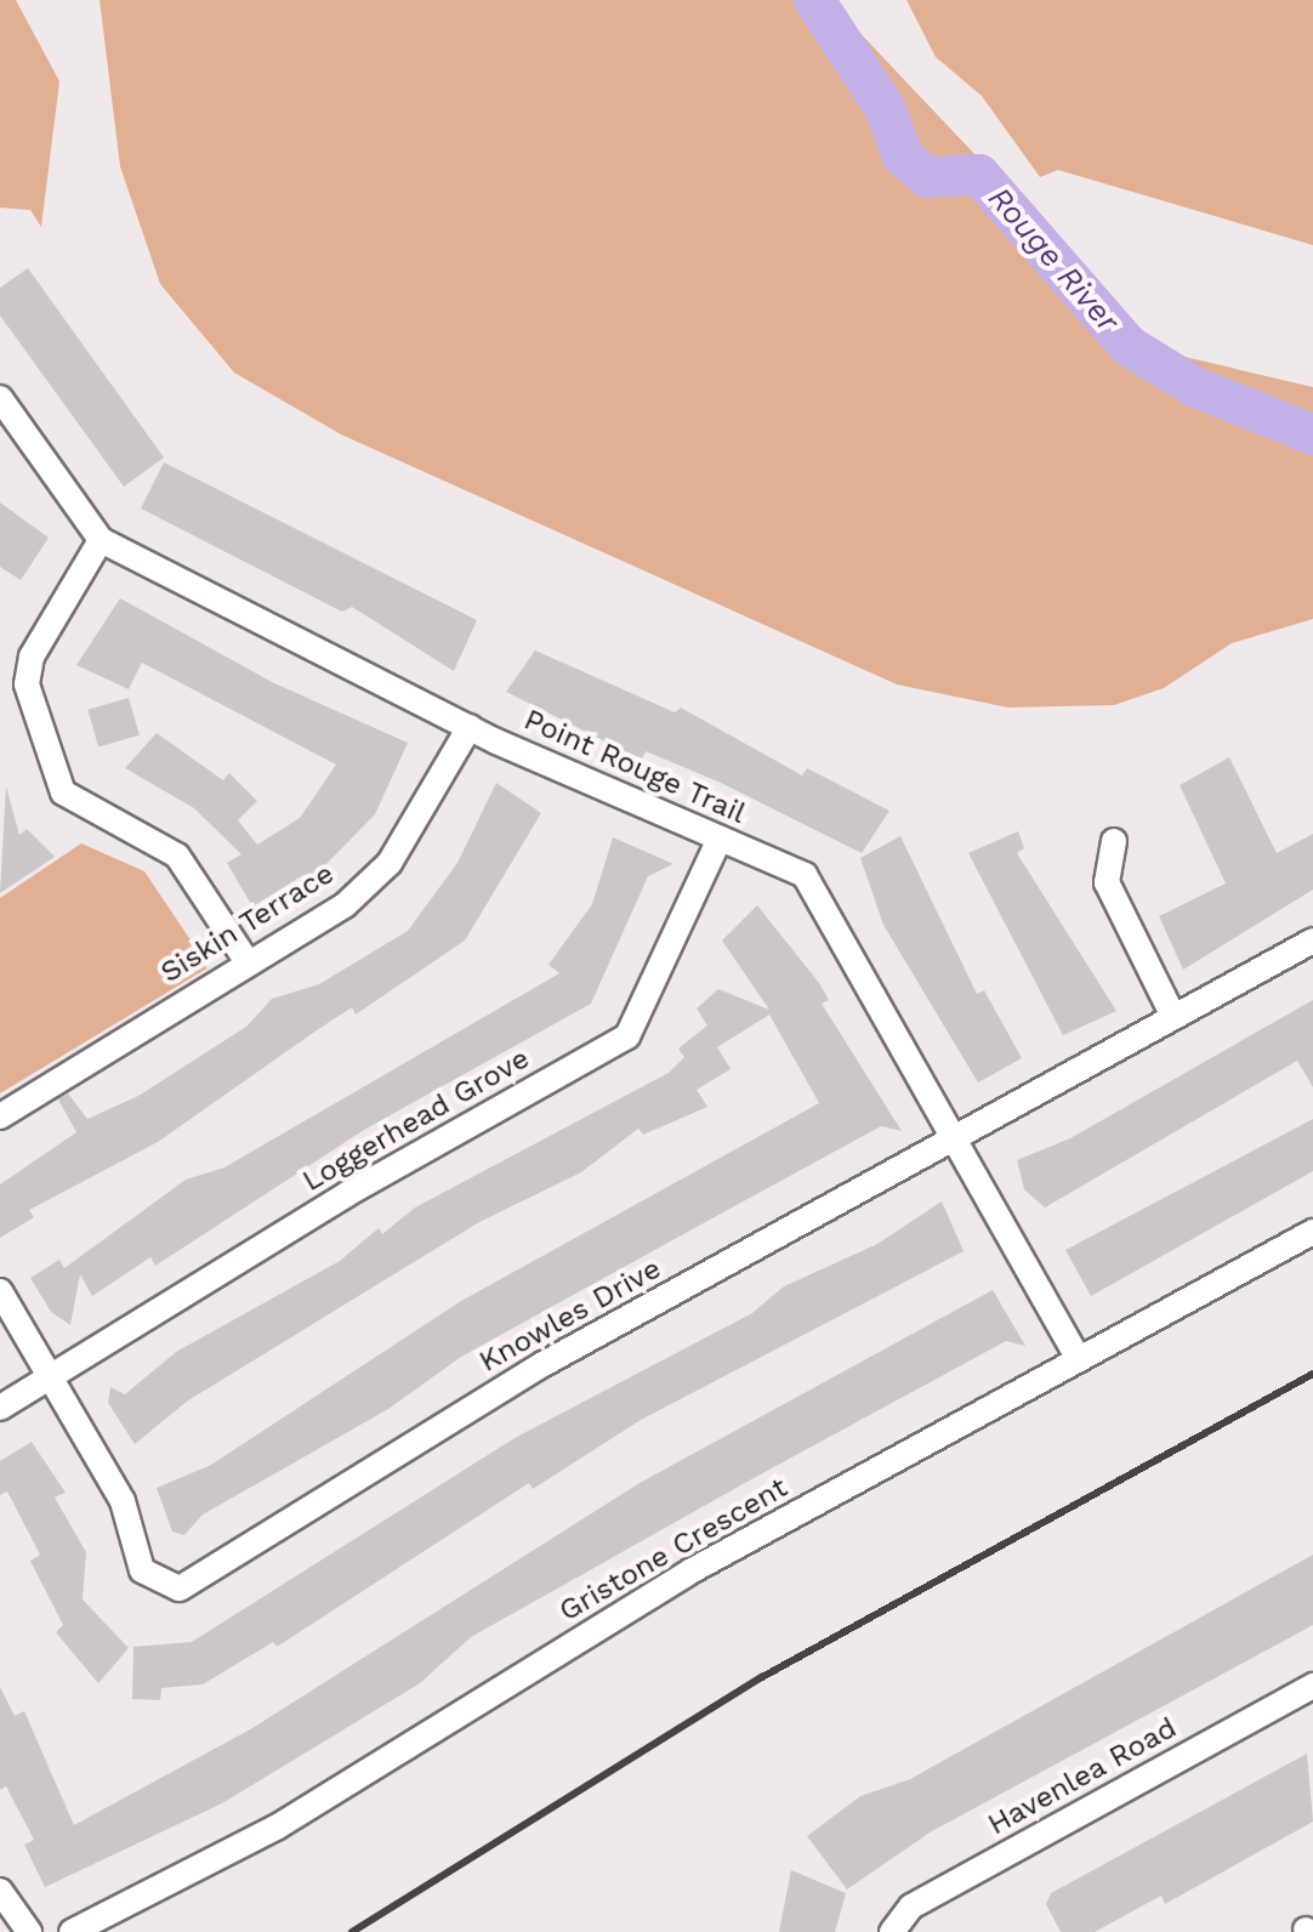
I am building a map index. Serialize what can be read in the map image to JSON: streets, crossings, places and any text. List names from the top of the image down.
{
  "streets": {
    "street": [
      "Point Rouge Trail",
      "Siskin Terrace",
      "Loggerhead Grove",
      "Knowles Drive",
      "Gristone Crescent",
      "Havenlea Road"
    ]
  },
  "crossings": [
    ["Point Rouge Trail", "Siskin Terrace"],
    ["Point Rouge Trail", "Loggerhead Grove"],
    ["Point Rouge Trail", "Knowles Drive"],
    ["Point Rouge Trail", "Gristone Crescent"],
    ["Loggerhead Grove", "Knowles Drive"]
  ],
  "water": ["Rouge River"]
}
